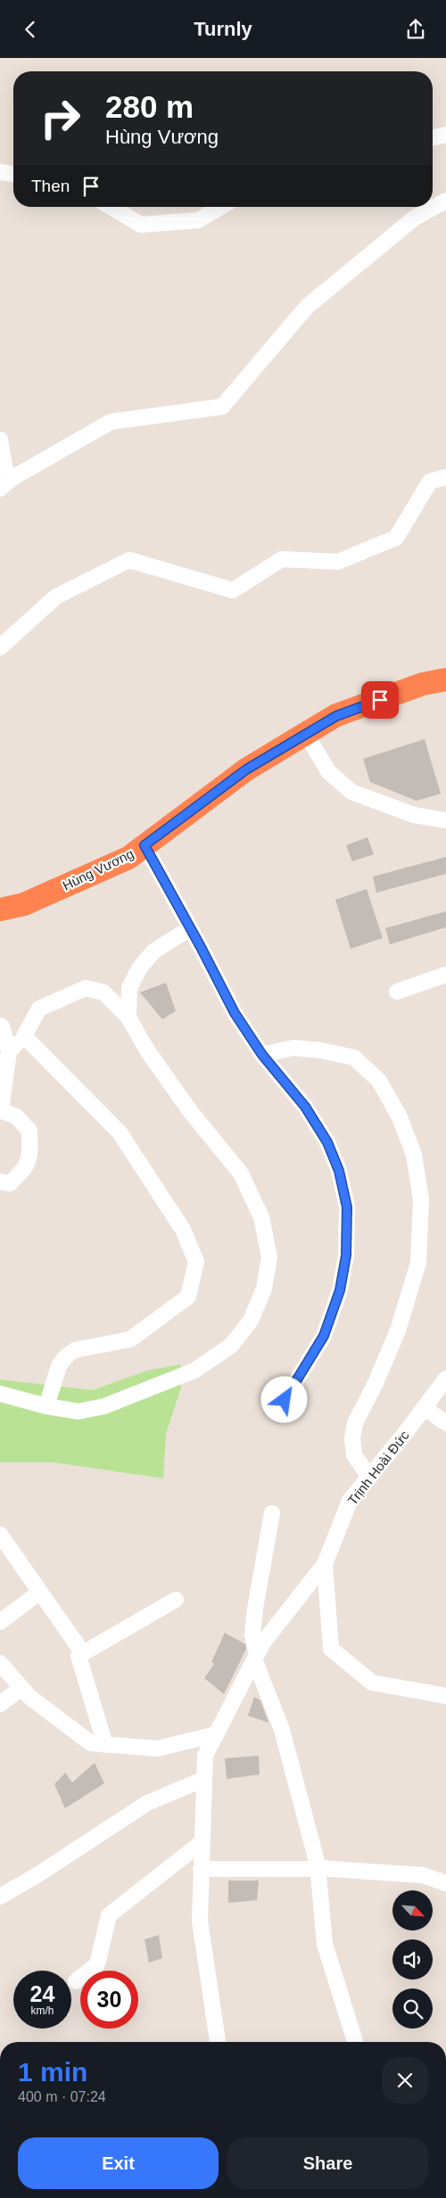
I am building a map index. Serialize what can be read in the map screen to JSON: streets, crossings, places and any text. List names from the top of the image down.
{
  "streets": {
    "highway": ["Hùng Vương"],
    "street": ["Trịnh Hoài Đức"]
  },
  "north": "bottom right",
  "page": {
    "header": "Turnly",
    "turn": ["280 m", "Hùng Vương"],
    "then": "Then",
    "speed": "24 km/h",
    "limit": "30",
    "heading": ["1 min", "400 m · 07:24"],
    "buttons": ["Exit", "Share"]
  }
}
